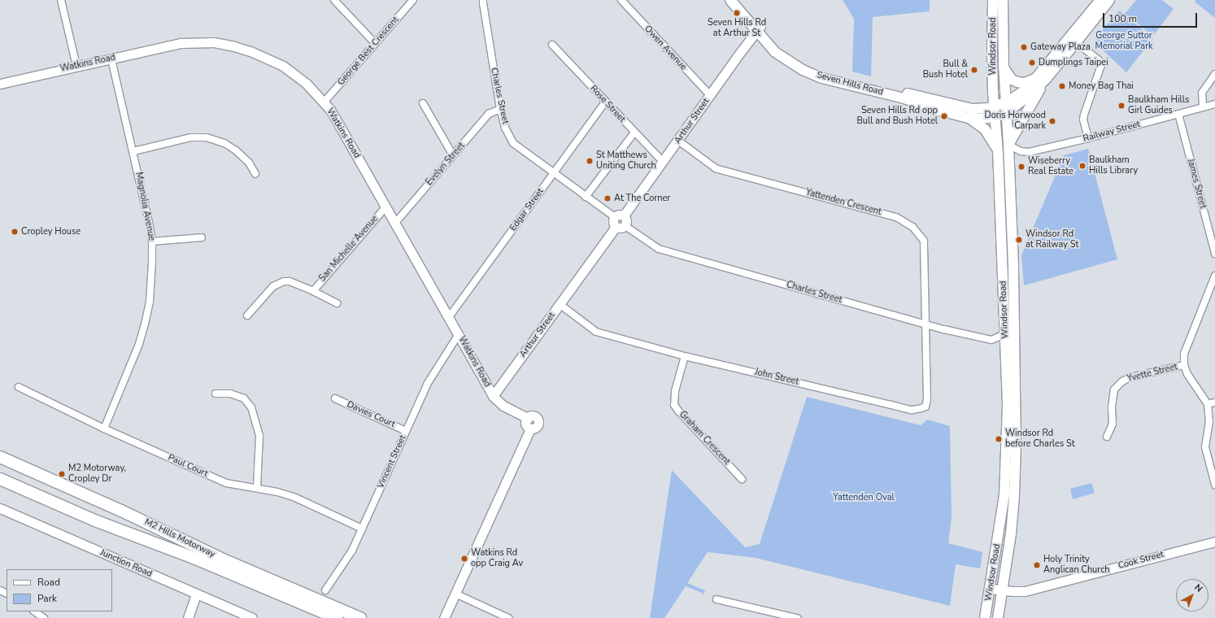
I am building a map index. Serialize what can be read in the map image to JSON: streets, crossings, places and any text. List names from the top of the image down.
{
  "streets": {
    "highway": ["M2 Hills Motorway"],
    "main road": ["Windsor Road", "Seven Hills Road"],
    "street": [
      "Owen Avenue",
      "George Best Crescent",
      "Watkins Road",
      "Charles Street",
      "Rose Street",
      "Arthur Street",
      "Railway Street",
      "Evelyn Street",
      "James Street",
      "Yattenden Crescent",
      "Magnolia Avenue",
      "Edgar Street",
      "San Michelle Avenue",
      "Yvette Street",
      "John Street",
      "Davies Court",
      "Graham Crescent",
      "Vincent Street",
      "Paul Court",
      "Cook Street",
      "Junction Road"
    ]
  },
  "crossings": [
    ["Windsor Road", "Seven Hills Road"],
    ["Windsor Road", "Charles Street"],
    ["Windsor Road", "Railway Street"],
    ["Windsor Road", "Cook Street"],
    ["Owen Avenue", "Arthur Street"],
    ["George Best Crescent", "Watkins Road"],
    ["Watkins Road", "Arthur Street"],
    ["Watkins Road", "Evelyn Street"],
    ["Watkins Road", "Magnolia Avenue"],
    ["Watkins Road", "Edgar Street"],
    ["Watkins Road", "San Michelle Avenue"],
    ["Watkins Road", "Vincent Street"],
    ["Seven Hills Road", "Arthur Street"],
    ["Charles Street", "Arthur Street"],
    ["Charles Street", "Evelyn Street"],
    ["Charles Street", "Yattenden Crescent"],
    ["Charles Street", "Edgar Street"],
    ["Charles Street", "John Street"],
    ["Rose Street", "Arthur Street"],
    ["Rose Street", "Edgar Street"],
    ["Arthur Street", "Yattenden Crescent"],
    ["Arthur Street", "John Street"],
    ["Railway Street", "James Street"],
    ["Yattenden Crescent", "John Street"],
    ["Magnolia Avenue", "Paul Court"],
    ["John Street", "Graham Crescent"],
    ["Davies Court", "Vincent Street"],
    ["Vincent Street", "Paul Court"]
  ],
  "parks": ["George Suttor Memorial Park", "Yattenden Oval"],
  "places": [
    "Seven Hills Rd at Arthur St",
    "Gateway Plaza",
    "Dumplings Taipei",
    "Bull & Bush Hotel",
    "Money Bag Thai",
    "Baulkham Hills Girl Guides",
    "Seven Hills Rd opp Bull and Bush Hotel",
    "Doris Horwood Carpark",
    "St Matthews Uniting Church",
    "Baulkham Hills Library",
    "Wiseberry Real Estate",
    "At The Corner",
    "Cropley House",
    "Windsor Rd at Railway St",
    "Windsor Rd before Charles St",
    "M2 Motorway, Cropley Dr",
    "Watkins Rd opp Craig Av",
    "Holy Trinity Anglican Church"
  ],
  "legend": ["Road", "Park"],
  "scale_bar": "100 m",
  "north": "top right"
}
